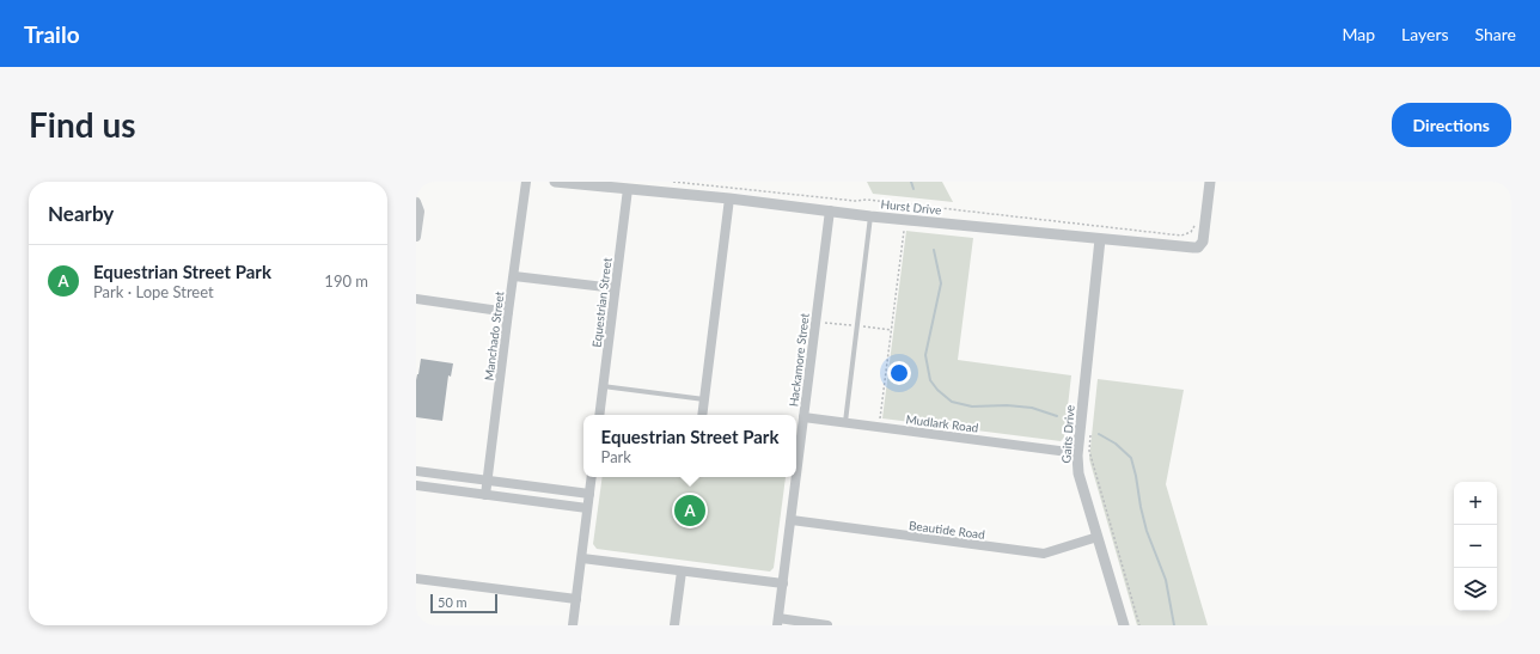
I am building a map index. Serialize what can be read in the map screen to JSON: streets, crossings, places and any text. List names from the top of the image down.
{
  "streets": {
    "street": [
      "Hurst Drive",
      "Equestrian Street",
      "Manchado Street",
      "Hackamore Street",
      "Mudlark Road",
      "Gaits Drive",
      "Beautide Road"
    ]
  },
  "crossings": [
    ["Hurst Drive", "Equestrian Street"],
    ["Hurst Drive", "Hackamore Street"],
    ["Hurst Drive", "Gaits Drive"],
    ["Hackamore Street", "Mudlark Road"],
    ["Hackamore Street", "Beautide Road"],
    ["Mudlark Road", "Gaits Drive"],
    ["Gaits Drive", "Beautide Road"]
  ],
  "scale_bar": "50 m",
  "page": {
    "header": "Trailo",
    "nav": ["Map", "Layers", "Share"],
    "buttons": "Directions",
    "title": "Find us",
    "heading": "Nearby",
    "list": [
      {
        "mark": "A",
        "name": "Equestrian Street Park",
        "note": "Park · Lope Street",
        "value": "190 m"
      }
    ],
    "popup": ["Equestrian Street Park", "Park"],
    "map_buttons": ["+", "−"],
    "pins": "A",
    "scale": "50 m"
  }
}
